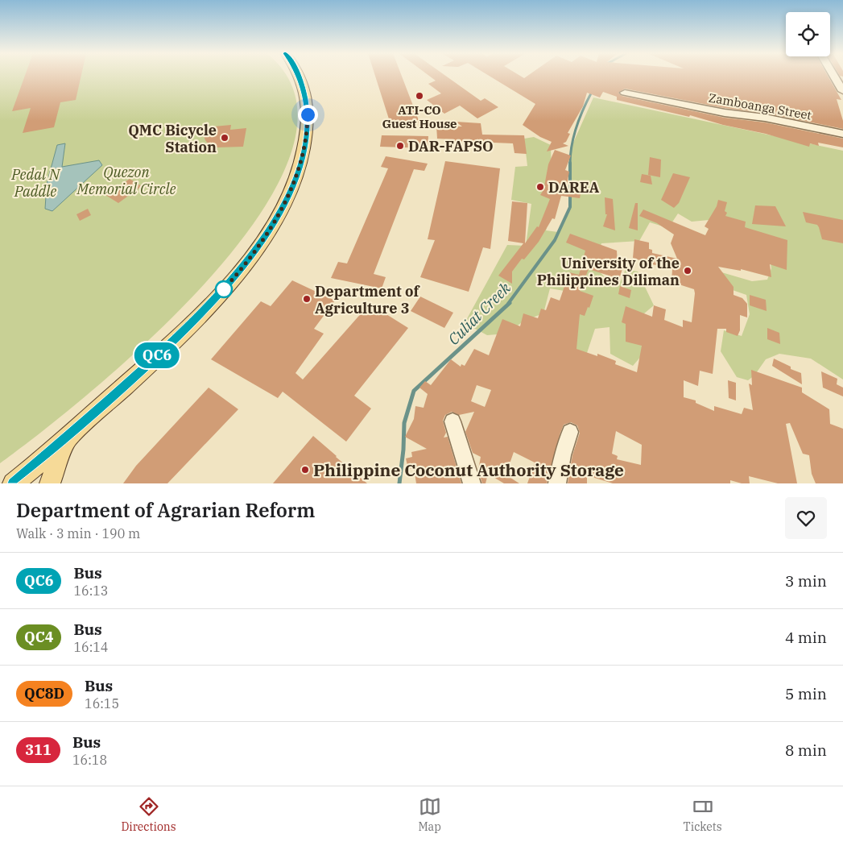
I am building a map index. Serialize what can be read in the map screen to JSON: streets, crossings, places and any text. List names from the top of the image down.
{
  "streets": {
    "street": ["Zamboanga Street"]
  },
  "water": ["Culiat Creek"],
  "parks": ["Quezon Memorial Circle", "Pedal N Paddle"],
  "places": [
    "ATI-CO Guest House",
    "QMC Bicycle Station",
    "DAR-FAPSO",
    "DAREA",
    "University of the Philippines Diliman",
    "Department of Agriculture 3",
    "Philippine Coconut Authority Storage"
  ],
  "lines": ["bus line QC6"],
  "page": {
    "on_map": "QC6",
    "heading": ["Department of Agrarian Reform", "Walk · 3 min · 190 m"],
    "list": [
      {
        "mark": "QC6",
        "name": "Bus",
        "note": "16:13",
        "value": "3 min"
      },
      {
        "mark": "QC4",
        "name": "Bus",
        "note": "16:14",
        "value": "4 min"
      },
      {
        "mark": "QC8D",
        "name": "Bus",
        "note": "16:15",
        "value": "5 min"
      },
      {
        "mark": "311",
        "name": "Bus",
        "note": "16:18",
        "value": "8 min"
      }
    ],
    "tabs": ["Directions", "Map", "Tickets"]
  }
}
